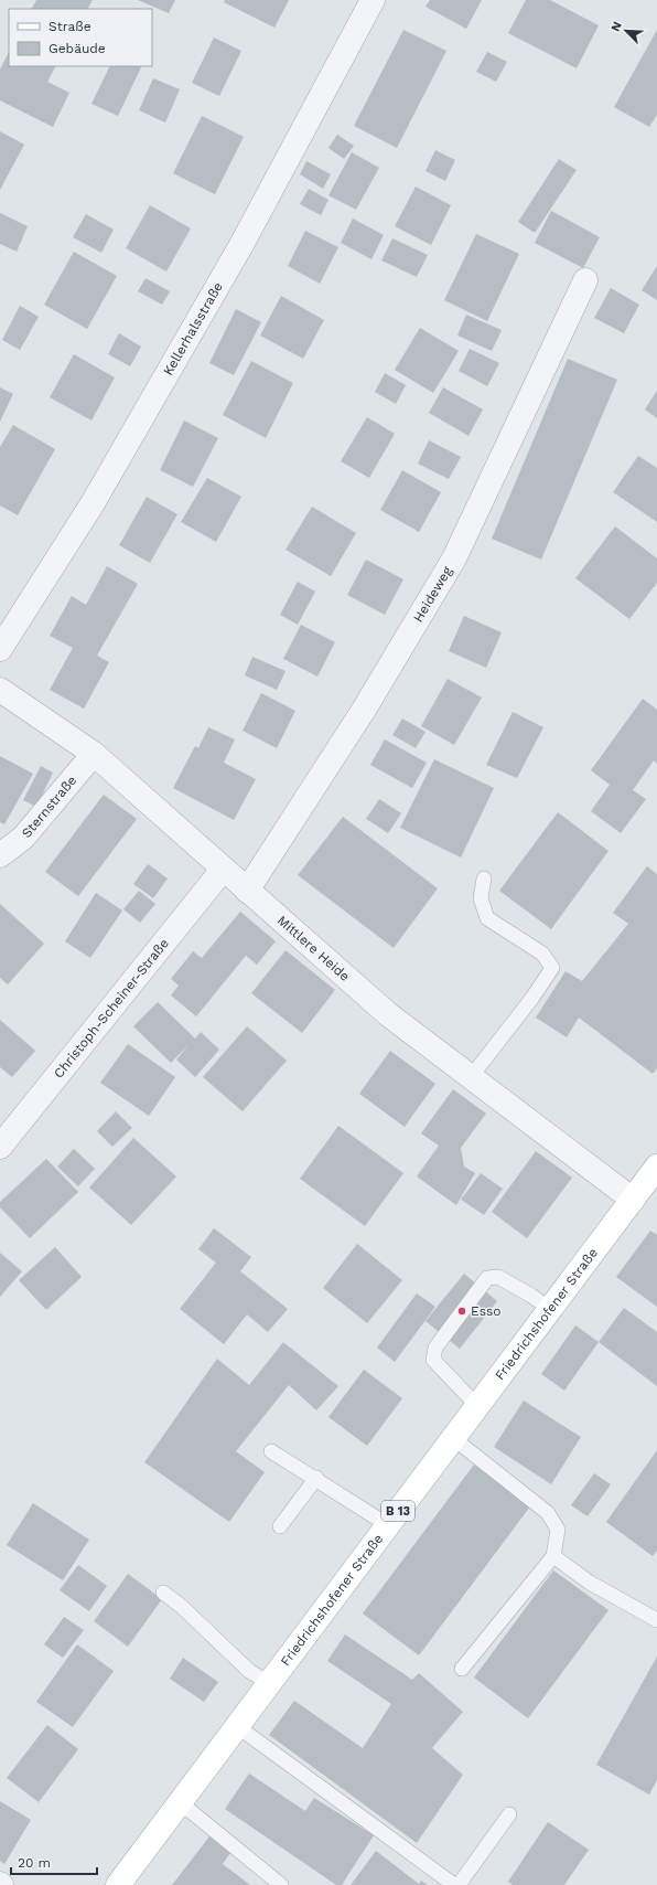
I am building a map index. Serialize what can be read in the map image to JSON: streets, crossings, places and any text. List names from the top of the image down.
{
  "streets": {
    "main road": ["Friedrichshofener Straße", "B 13"],
    "street": [
      "Kellerhalsstraße",
      "Heideweg",
      "Sternstraße",
      "Mittlere Heide",
      "Christoph-Scheiner-Straße"
    ]
  },
  "crossings": [
    ["Heideweg", "Mittlere Heide"],
    ["Sternstraße", "Mittlere Heide"],
    ["Mittlere Heide", "Christoph-Scheiner-Straße"],
    ["Mittlere Heide", "Friedrichshofener Straße"]
  ],
  "places": ["Esso"],
  "legend": ["Straße", "Gebäude"],
  "scale_bar": "20 m",
  "north": "top left"
}
